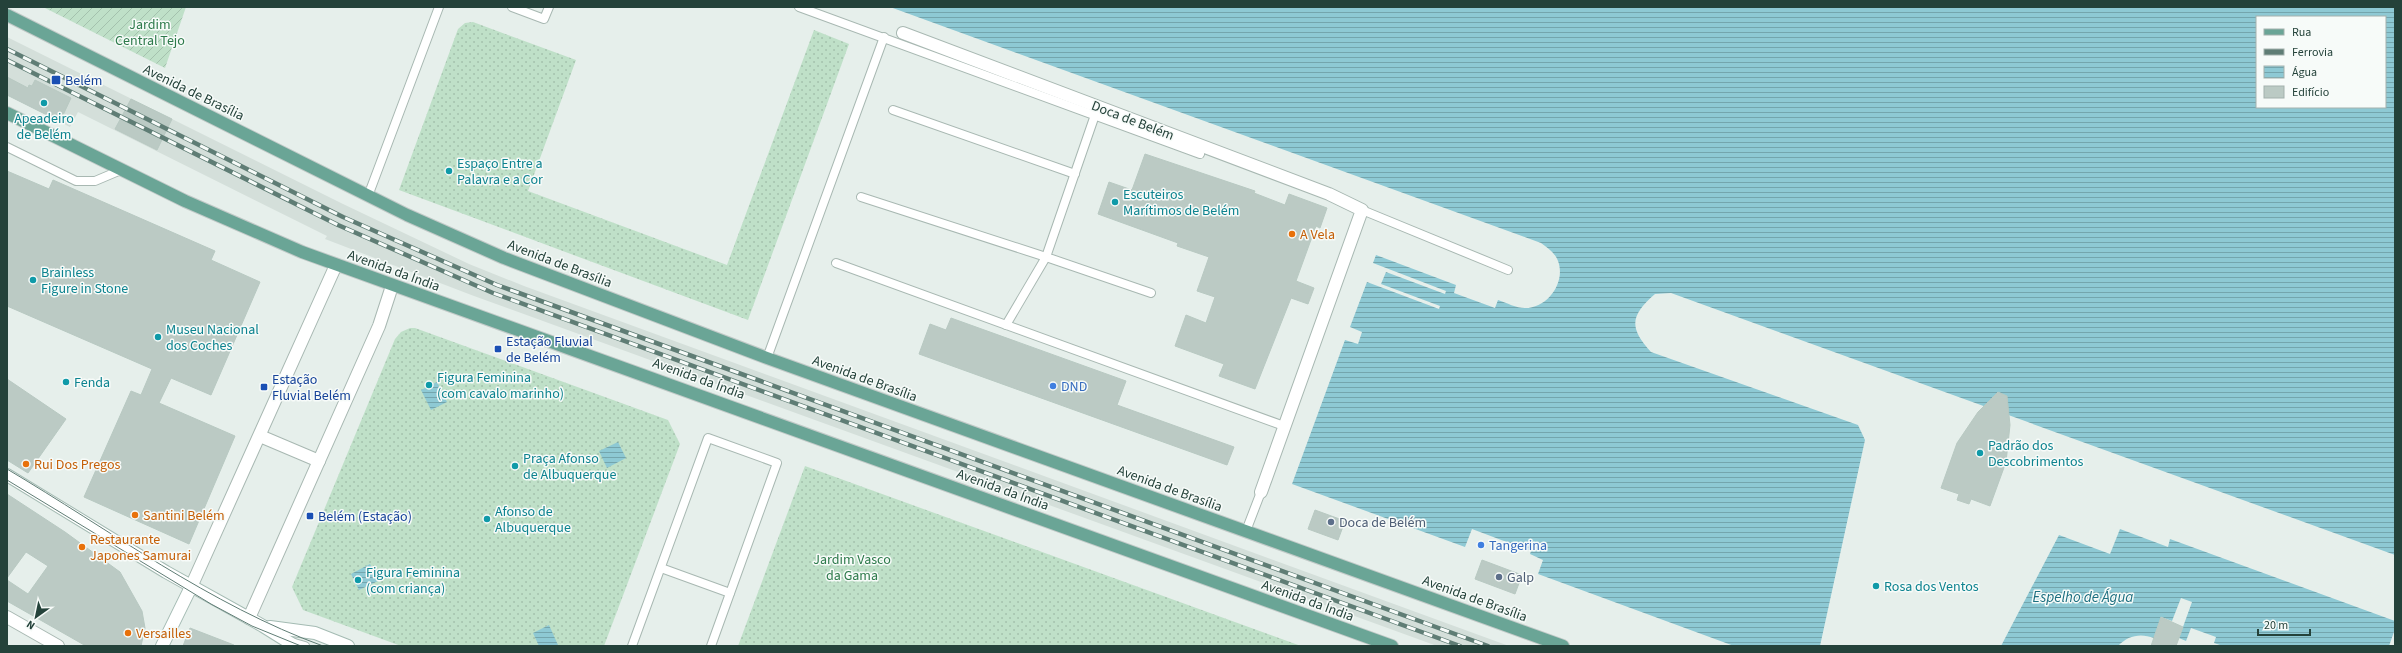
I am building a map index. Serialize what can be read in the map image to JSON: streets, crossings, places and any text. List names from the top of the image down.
{
  "streets": {
    "main road": ["Avenida de Brasília", "Avenida da Índia"],
    "street": ["Doca de Belém"]
  },
  "water": ["Espelho de Água"],
  "parks": ["Jardim Central Tejo", "Jardim Vasco da Gama"],
  "places": {
    "transit": [
      "Belém",
      "Estação Fluvial de Belém",
      "Estação Fluvial Belém",
      "Belém (Estação)"
    ],
    "other": [
      "Apeadeiro de Belém",
      "Espaço Entre a Palavra e a Cor",
      "Escuteiros Marítimos de Belém",
      "A Vela",
      "Brainless Figure in Stone",
      "Museu Nacional dos Coches",
      "Fenda",
      "Figura Feminina (com cavalo marinho)",
      "DND",
      "Padrão dos Descobrimentos",
      "Rui Dos Pregos",
      "Praça Afonso de Albuquerque",
      "Santini Belém",
      "Afonso de Albuquerque",
      "Doca de Belém",
      "Tangerina",
      "Restaurante Japones Samurai",
      "Galp",
      "Figura Feminina (com criança)",
      "Rosa dos Ventos",
      "Versailles"
    ]
  },
  "legend": [
    "Rua",
    "Ferrovia",
    "Água",
    "Edifício"
  ],
  "scale_bar": "20 m",
  "north": "bottom left"
}
